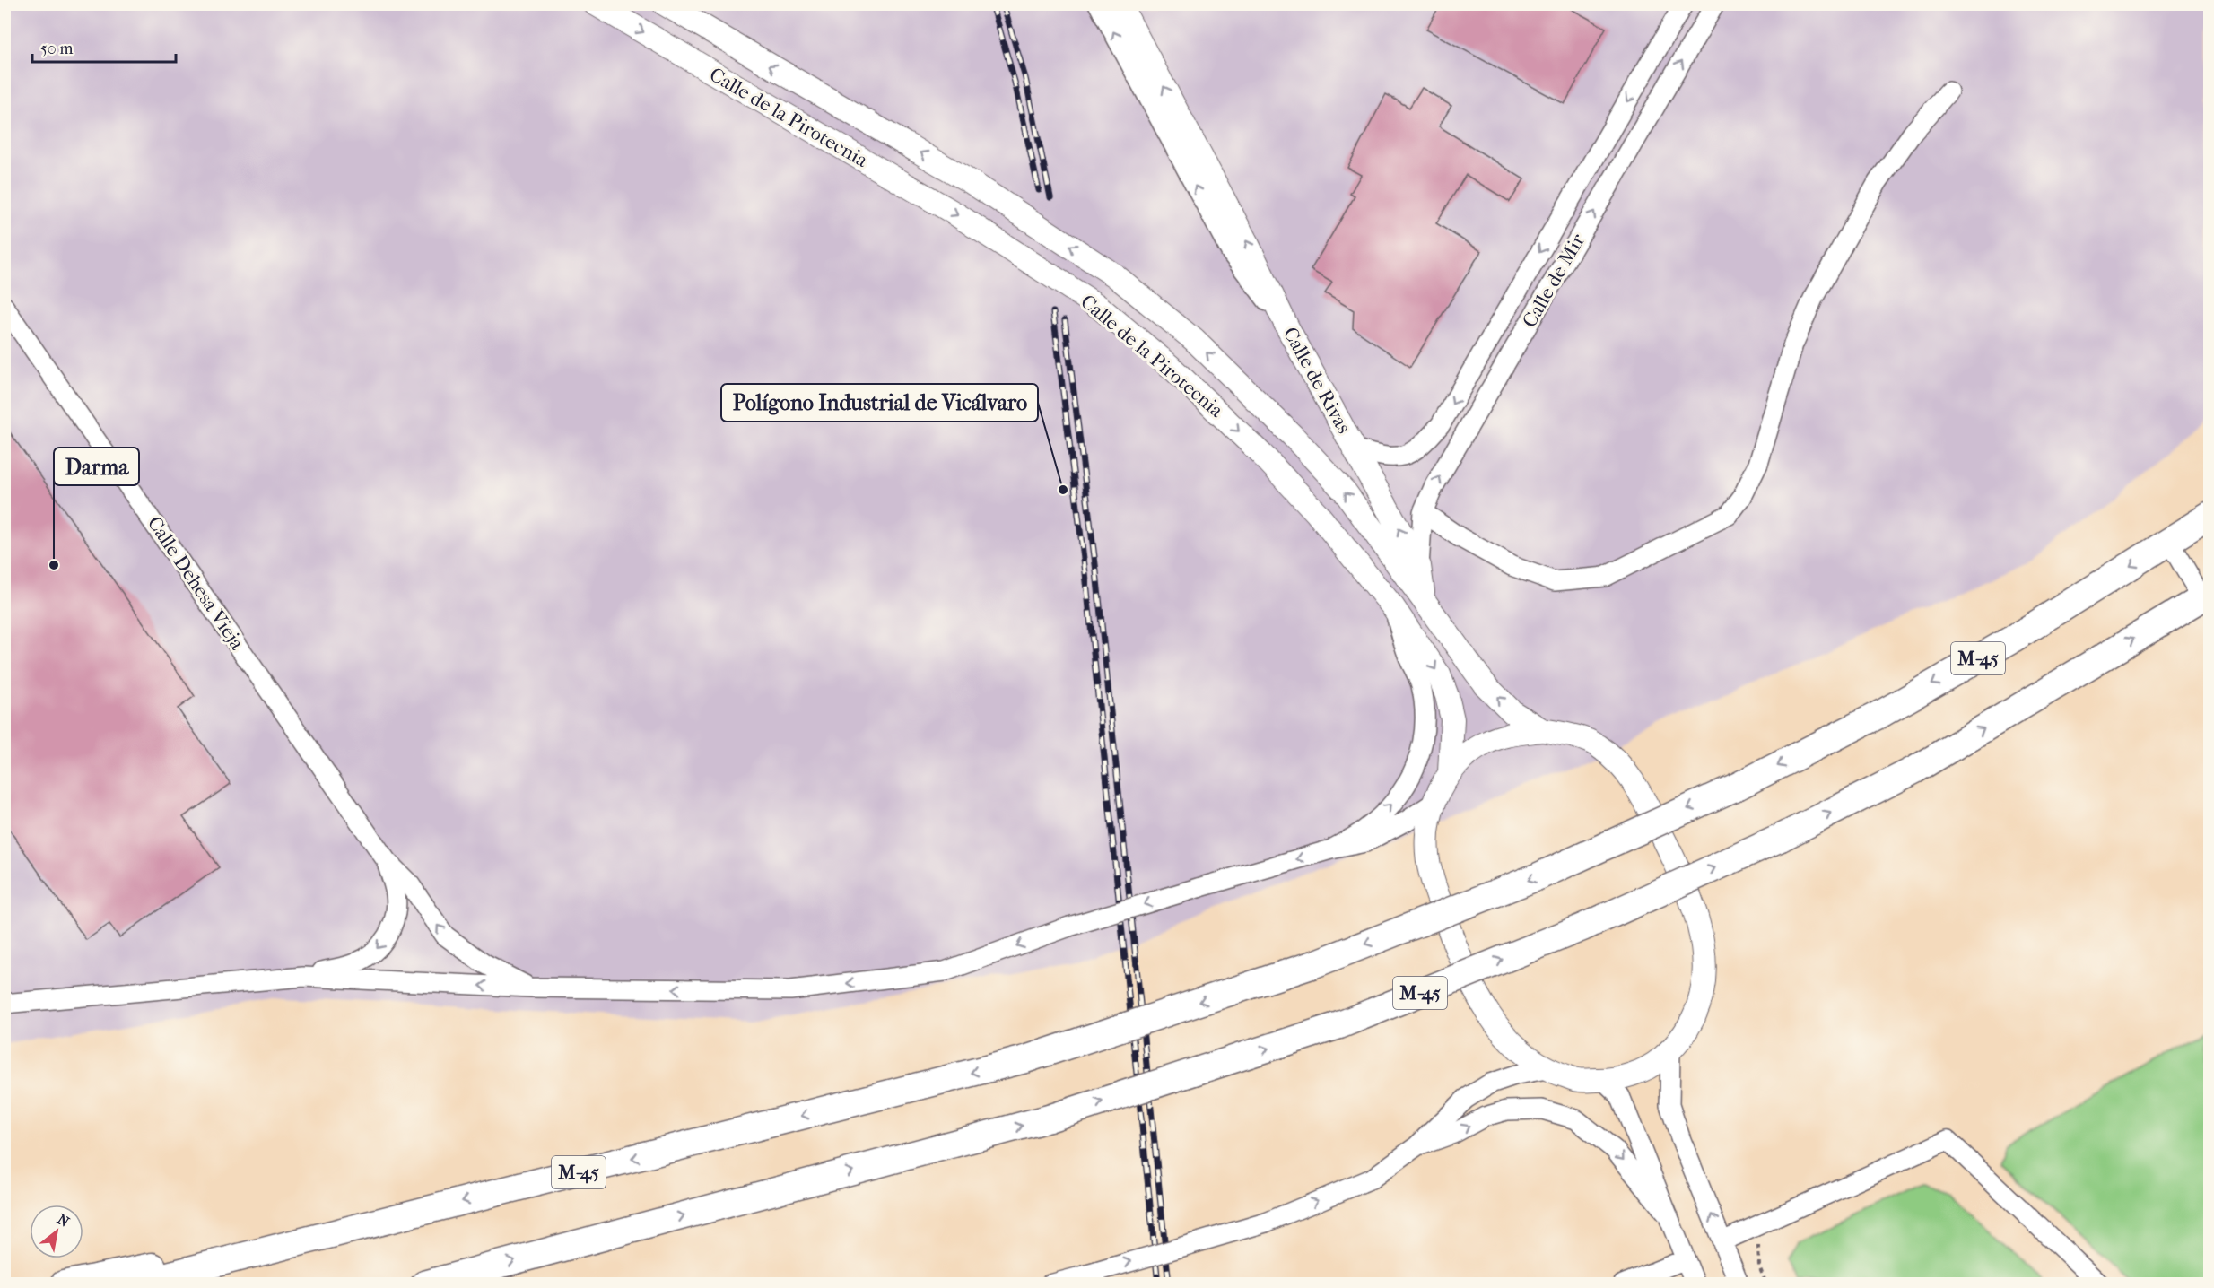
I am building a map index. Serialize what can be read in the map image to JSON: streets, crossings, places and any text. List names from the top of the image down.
{
  "streets": {
    "highway": ["M-45"],
    "main road": ["Calle de la Pirotecnia", "Calle de Rivas"],
    "street": ["Calle de Mir", "Calle Dehesa Vieja"]
  },
  "crossings": [
    ["Calle de la Pirotecnia", "Calle de Rivas"],
    ["Calle de Mir", "Calle de Rivas"]
  ],
  "one_way": ["Calle de Rivas"],
  "places": ["Polígono Industrial de Vicálvaro", "Darma"],
  "scale_bar": "50 m",
  "north": "top right"
}
